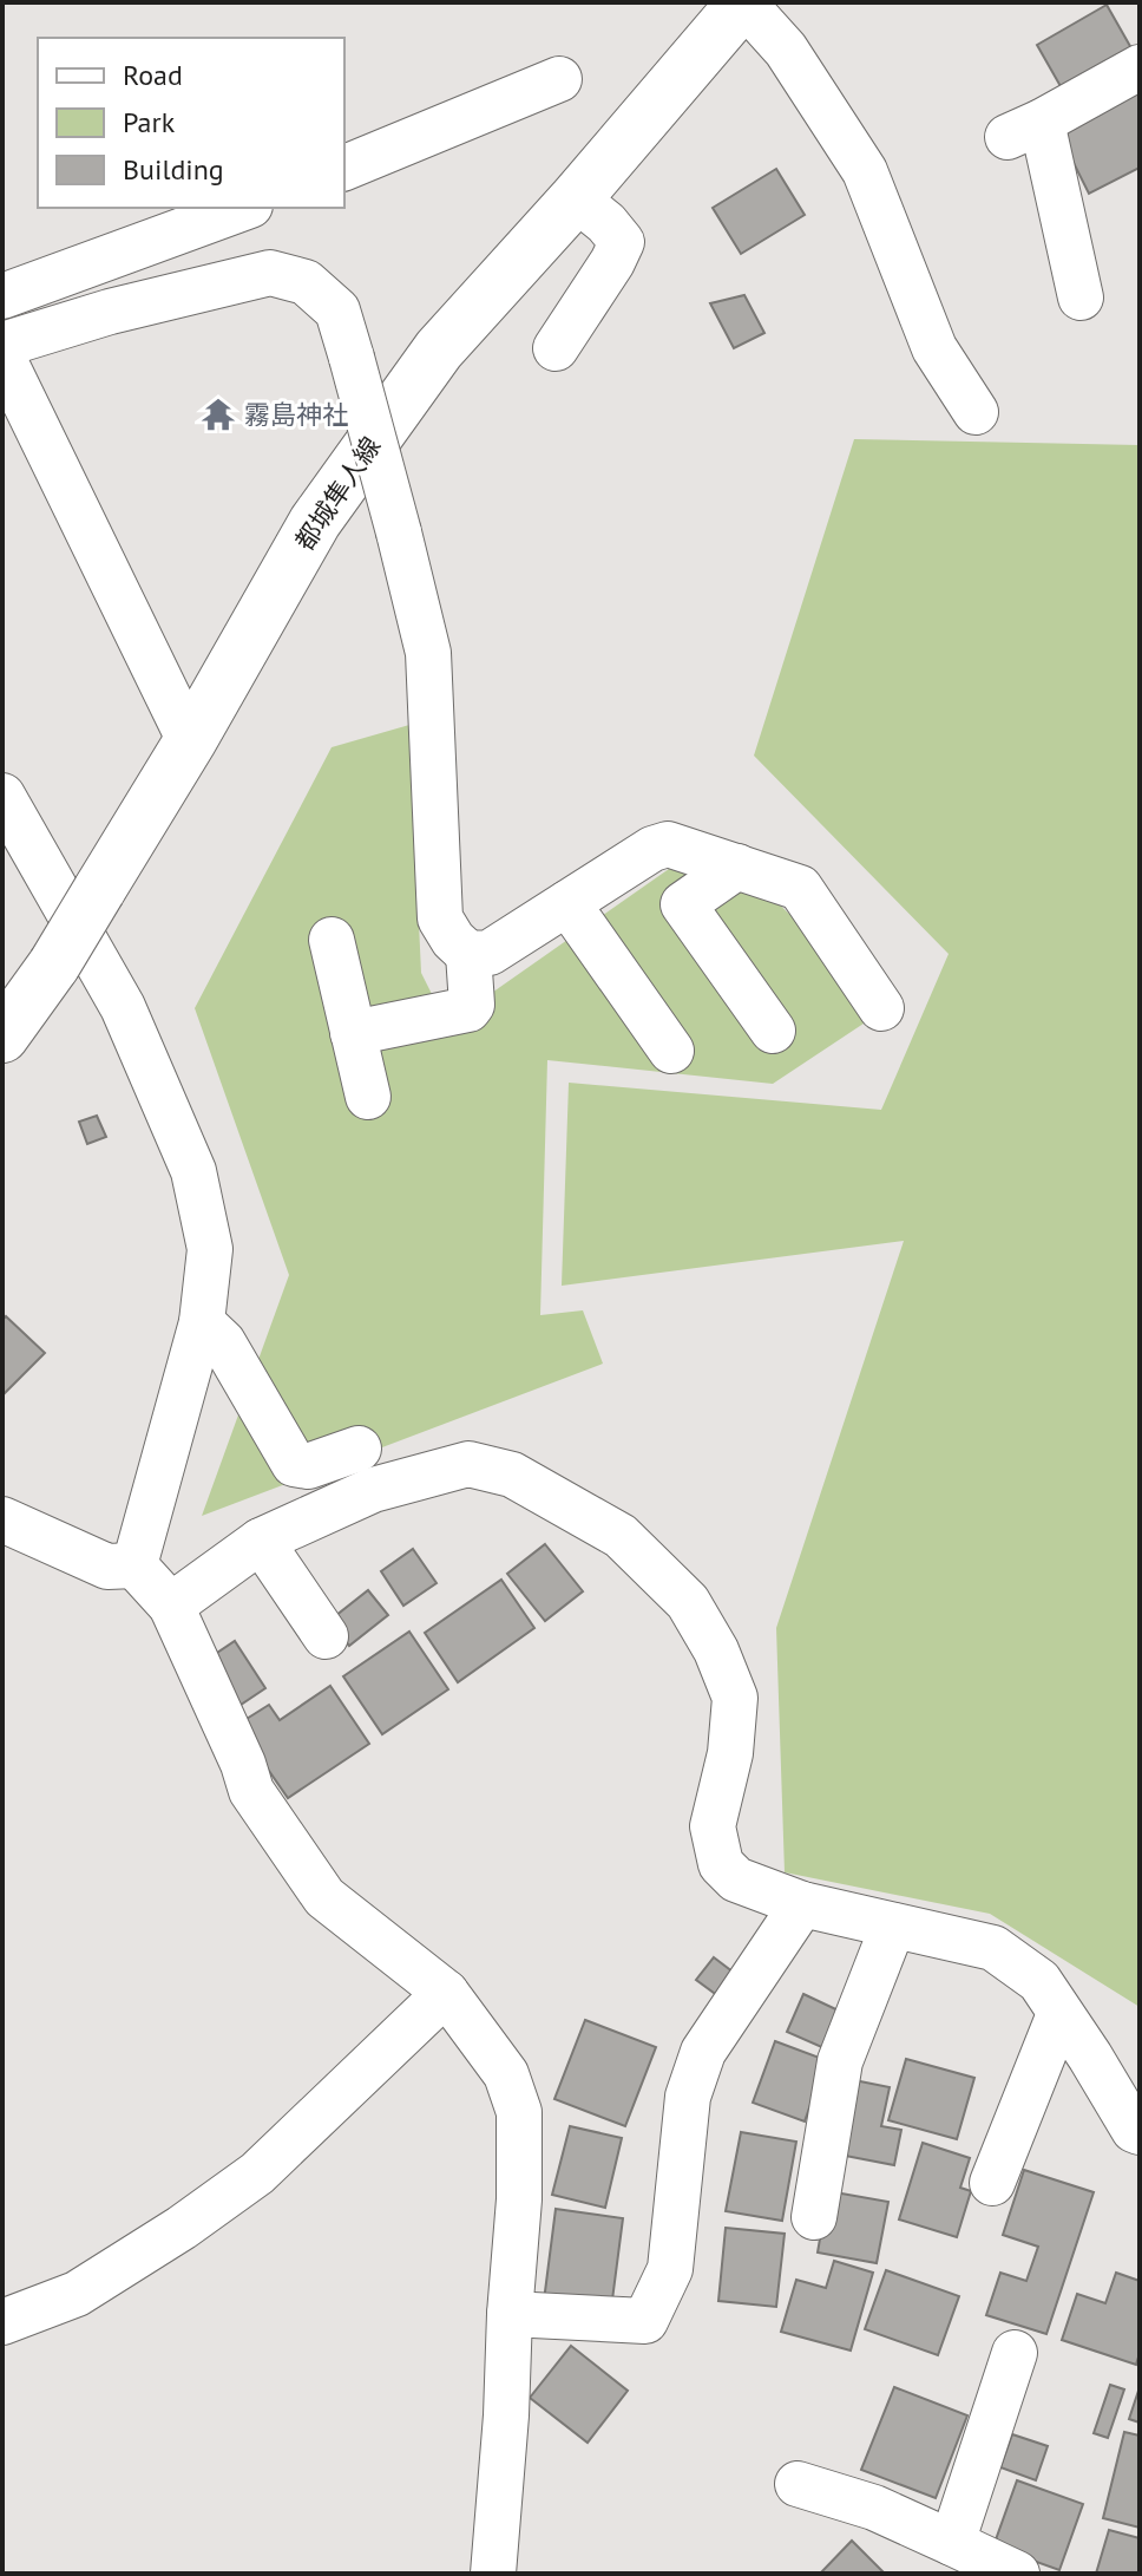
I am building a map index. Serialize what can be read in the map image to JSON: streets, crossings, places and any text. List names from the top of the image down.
{
  "streets": {
    "main road": ["都城隼人線"]
  },
  "places": {
    "temple": ["霧島神社"]
  },
  "legend": ["Road", "Park", "Building"]
}
